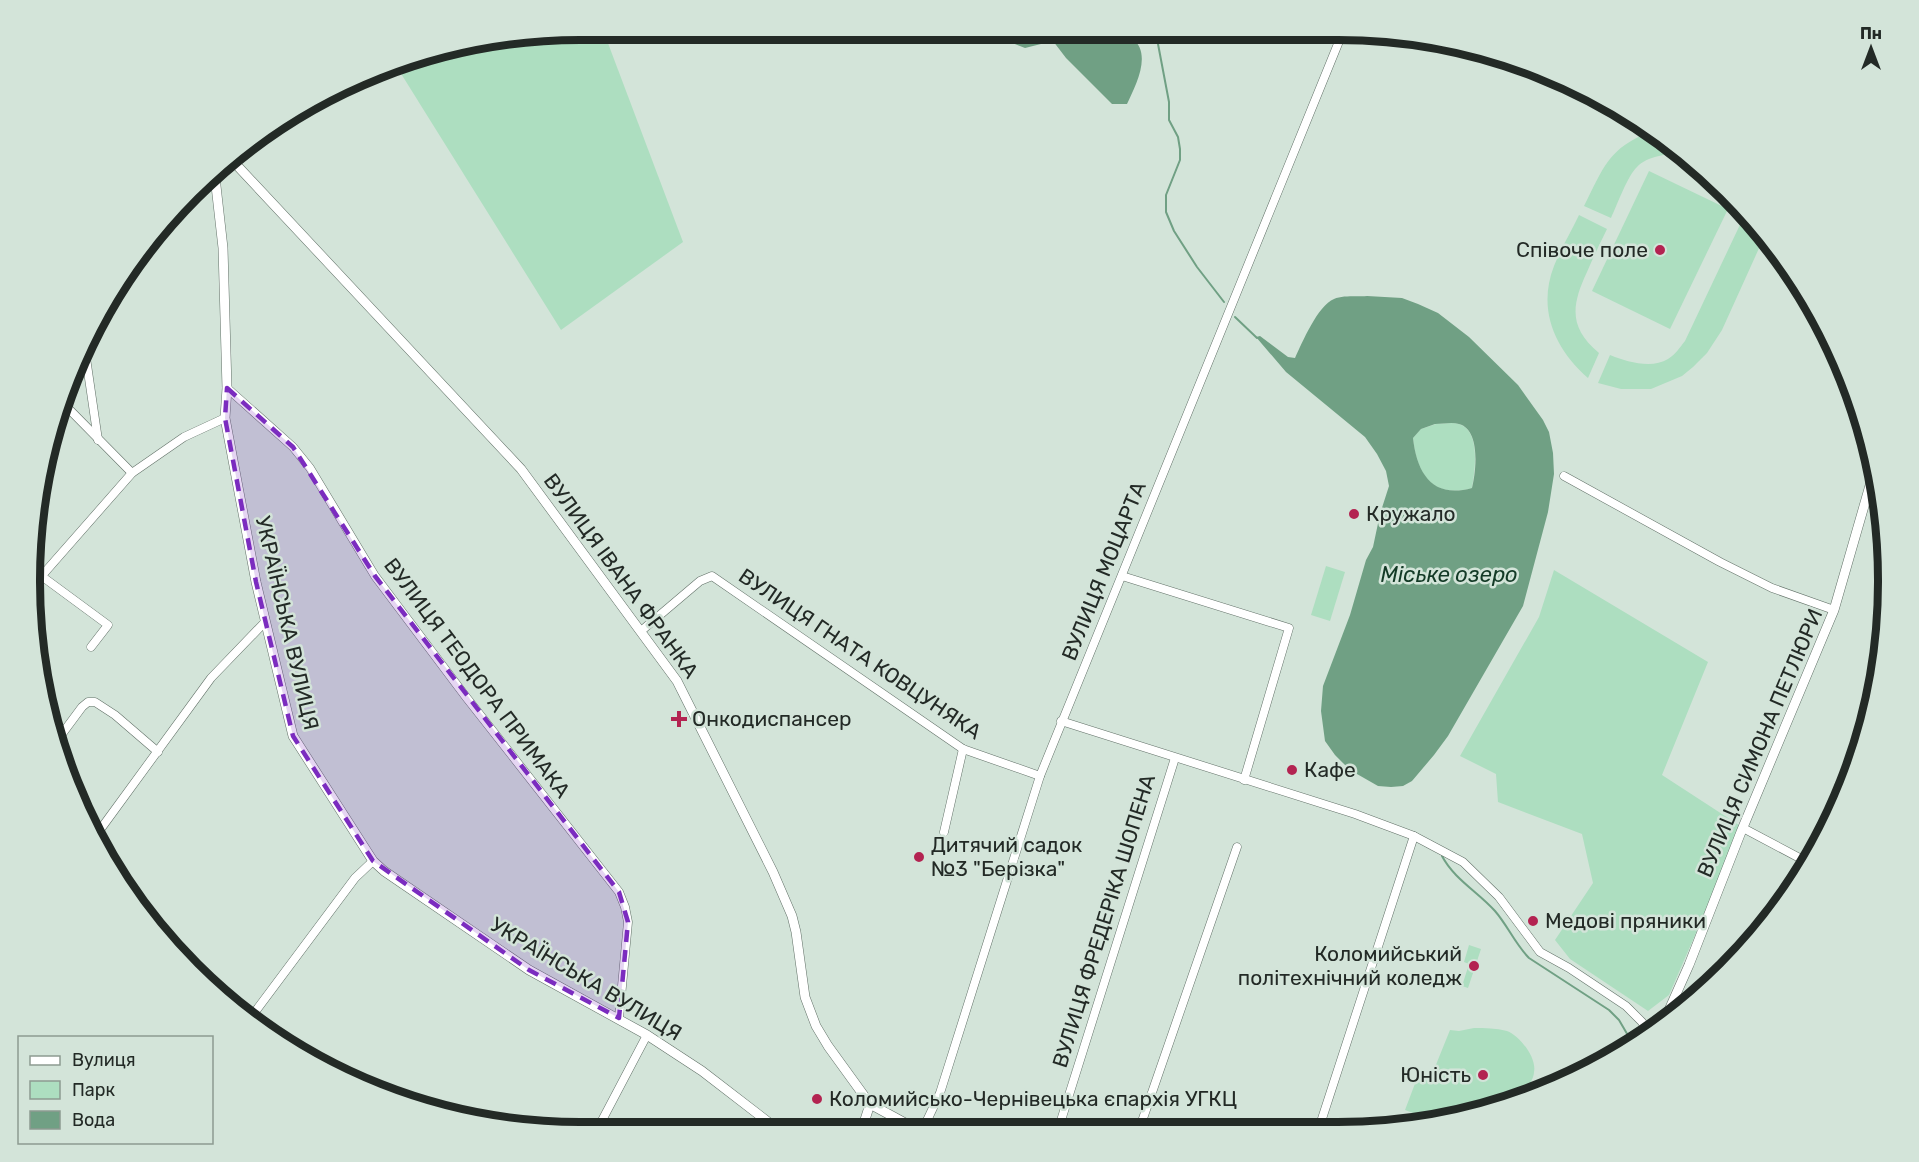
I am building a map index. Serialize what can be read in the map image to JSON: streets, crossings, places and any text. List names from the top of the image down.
{
  "streets": {
    "street": [
      "ВУЛИЦЯ МОЦАРТА",
      "ВУЛИЦЯ ІВАНА ФРАНКА",
      "УКРАЇНСЬКА ВУЛИЦЯ",
      "ВУЛИЦЯ ГНАТА КОВЦУНЯКА",
      "ВУЛИЦЯ ТЕОДОРА ПРИМАКА",
      "ВУЛИЦЯ СИМОНА ПЕТЛЮРИ",
      "ВУЛИЦЯ ФРЕДЕРІКА ШОПЕНА"
    ]
  },
  "crossings": [
    ["ВУЛИЦЯ МОЦАРТА", "ВУЛИЦЯ ГНАТА КОВЦУНЯКА"],
    ["ВУЛИЦЯ ІВАНА ФРАНКА", "ВУЛИЦЯ ГНАТА КОВЦУНЯКА"],
    ["УКРАЇНСЬКА ВУЛИЦЯ", "ВУЛИЦЯ ТЕОДОРА ПРИМАКА"]
  ],
  "water": ["Міське озеро"],
  "places": {
    "other": [
      "Співоче поле",
      "Кружало",
      "Кафе",
      "Дитячий садок №3 \"Берізка\"",
      "Медові пряники",
      "Коломийський політехнічний коледж",
      "Юність",
      "Коломийсько-Чернівецька єпархія УГКЦ"
    ],
    "health": ["Онкодиспансер"]
  },
  "legend": ["Вулиця", "Парк", "Вода"],
  "north": "top"
}
